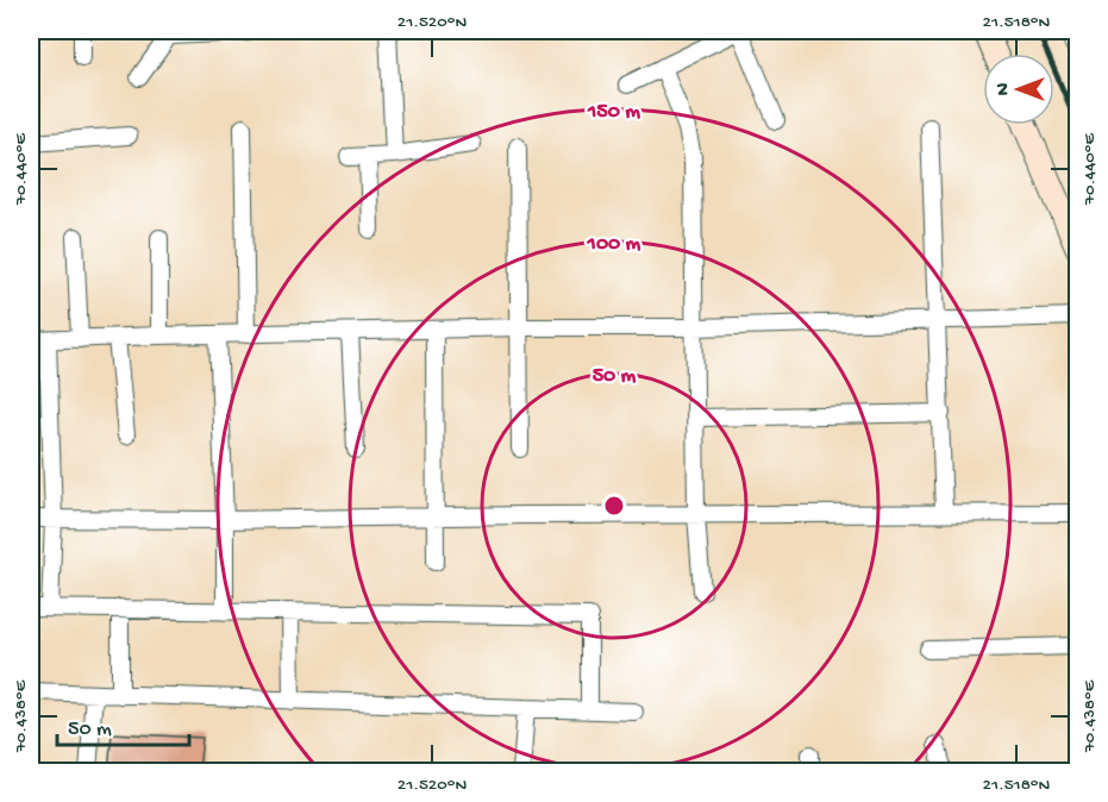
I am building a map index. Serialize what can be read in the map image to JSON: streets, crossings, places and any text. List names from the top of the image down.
{
  "scale_bar": "50 m",
  "north": "left",
  "coordinates": [
    "21.520°N",
    "21.518°N",
    "70.440°E",
    "70.438°E"
  ],
  "rings": ["150 m", "100 m", "50 m"]
}
